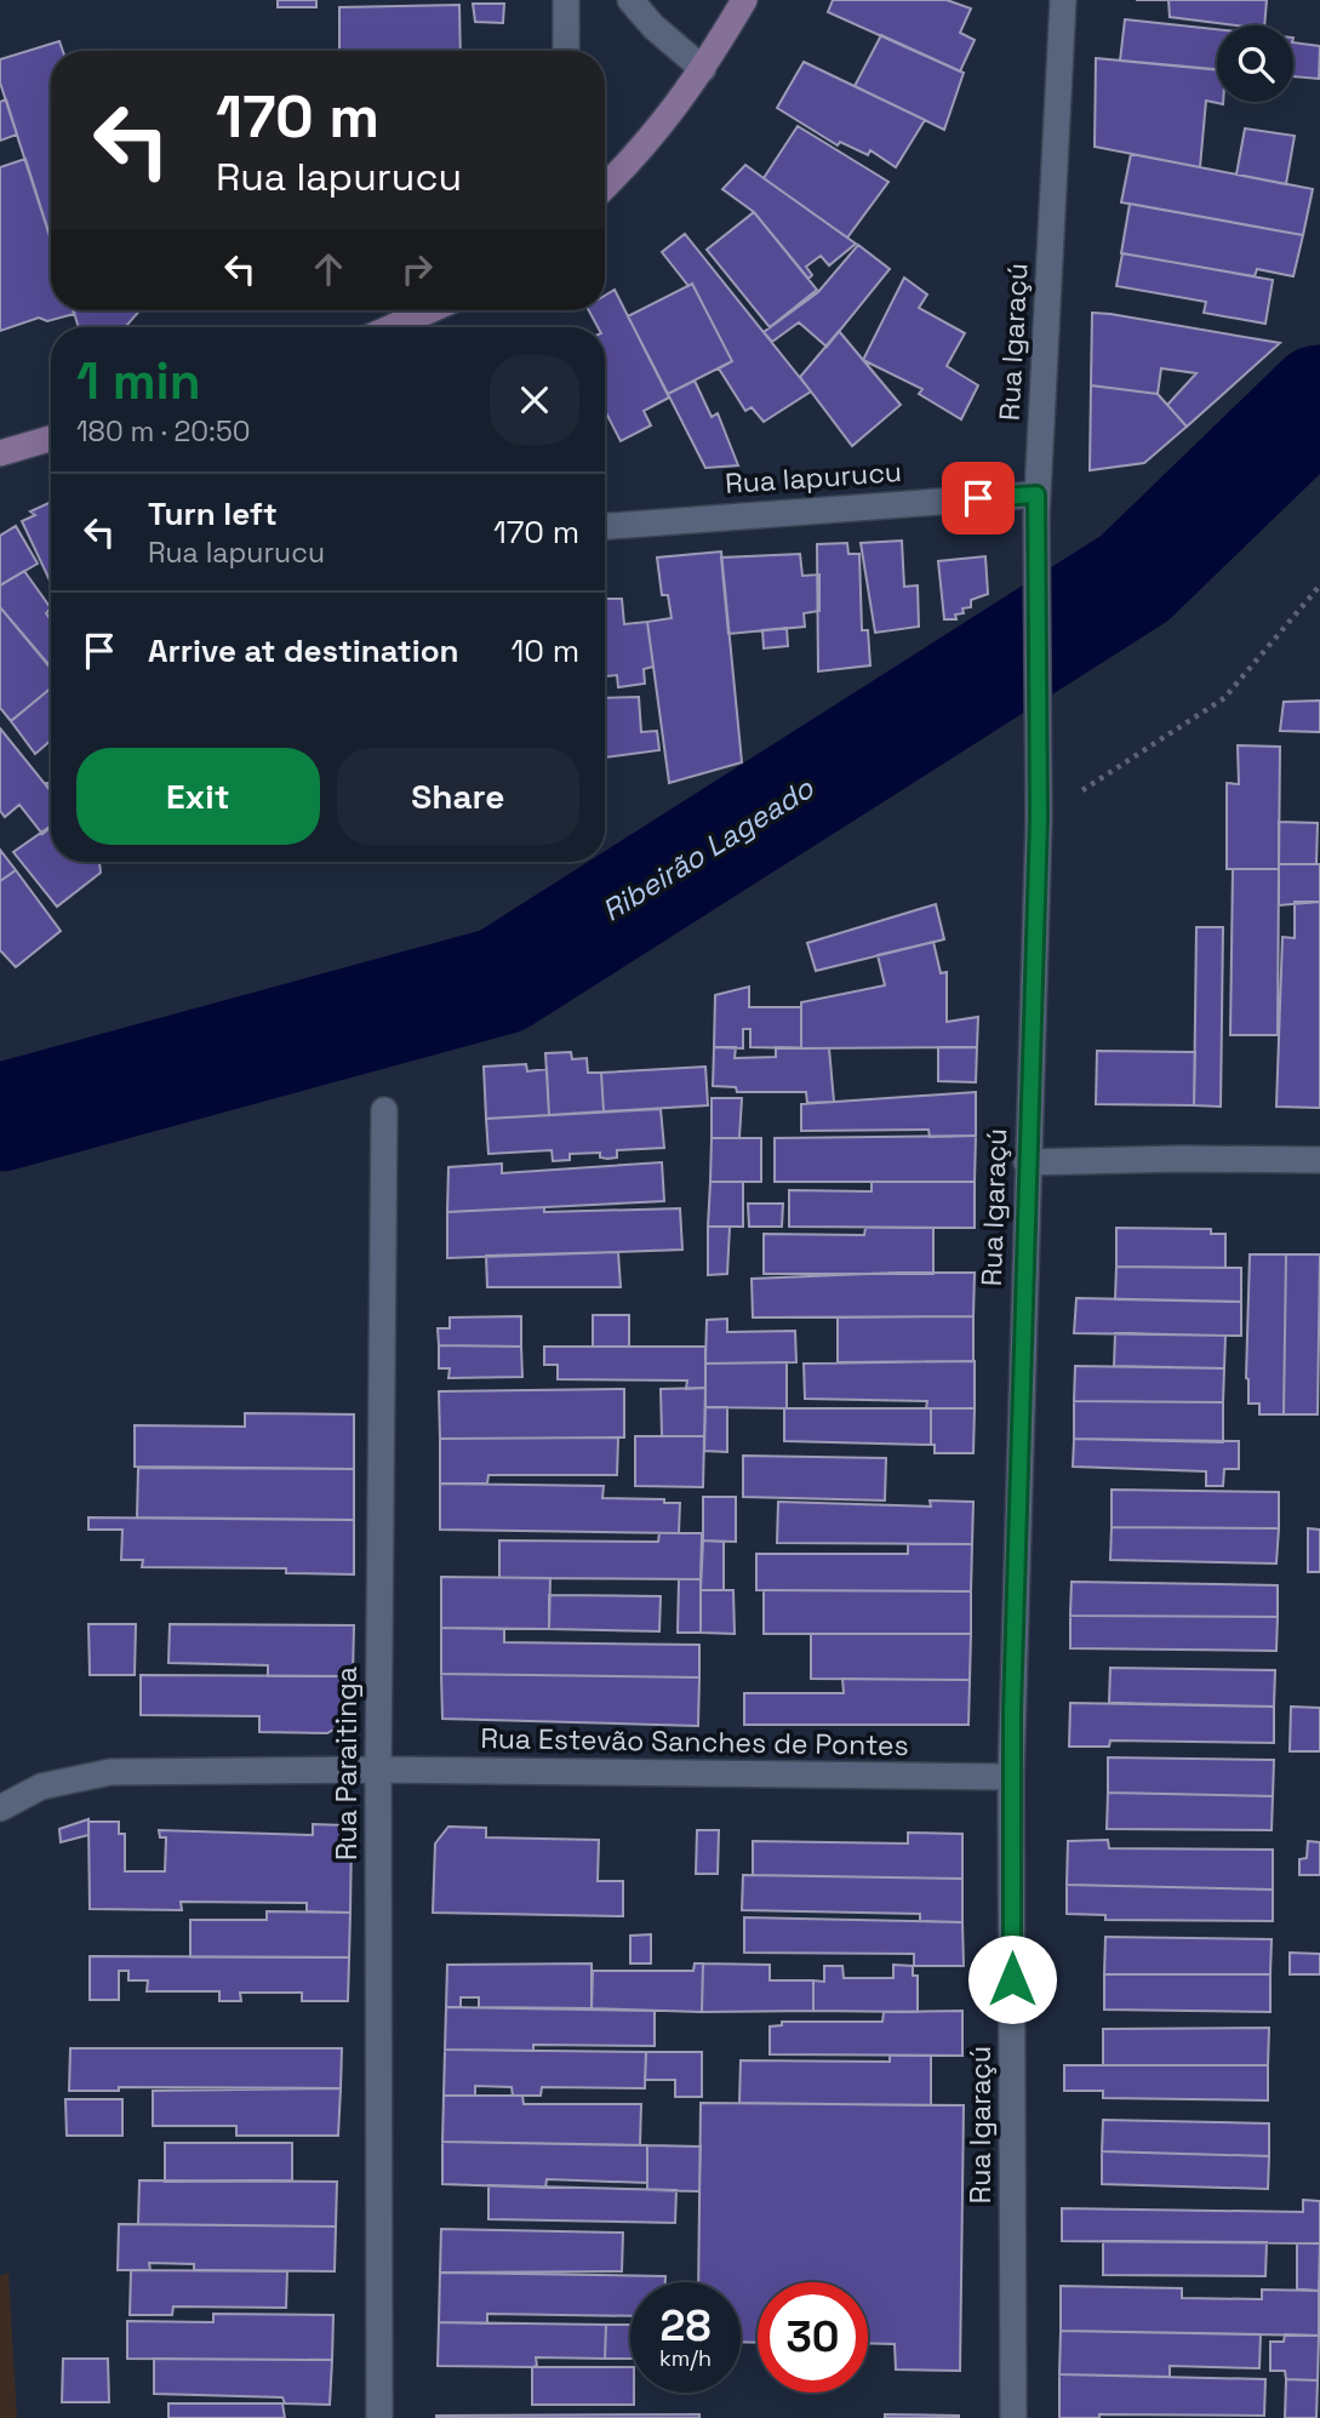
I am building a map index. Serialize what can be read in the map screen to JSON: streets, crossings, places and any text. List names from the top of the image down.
{
  "streets": {
    "street": [
      "Rua Igaraçú",
      "Rua Iapurucu",
      "Rua Estevão Sanches de Pontes",
      "Rua Paraitinga"
    ]
  },
  "crossings": [
    ["Rua Igaraçú", "Rua Iapurucu"],
    ["Rua Igaraçú", "Rua Estevão Sanches de Pontes"],
    ["Rua Estevão Sanches de Pontes", "Rua Paraitinga"]
  ],
  "water": ["Ribeirão Lageado"],
  "page": {
    "turn": ["170 m", "Rua Iapurucu"],
    "heading": ["1 min", "180 m · 20:50"],
    "list": [
      {
        "name": "Turn left",
        "note": "Rua Iapurucu",
        "value": "170 m"
      },
      {
        "name": "Arrive at destination",
        "value": "10 m"
      }
    ],
    "buttons": ["Exit", "Share"],
    "speed": "28 km/h",
    "limit": "30"
  }
}
